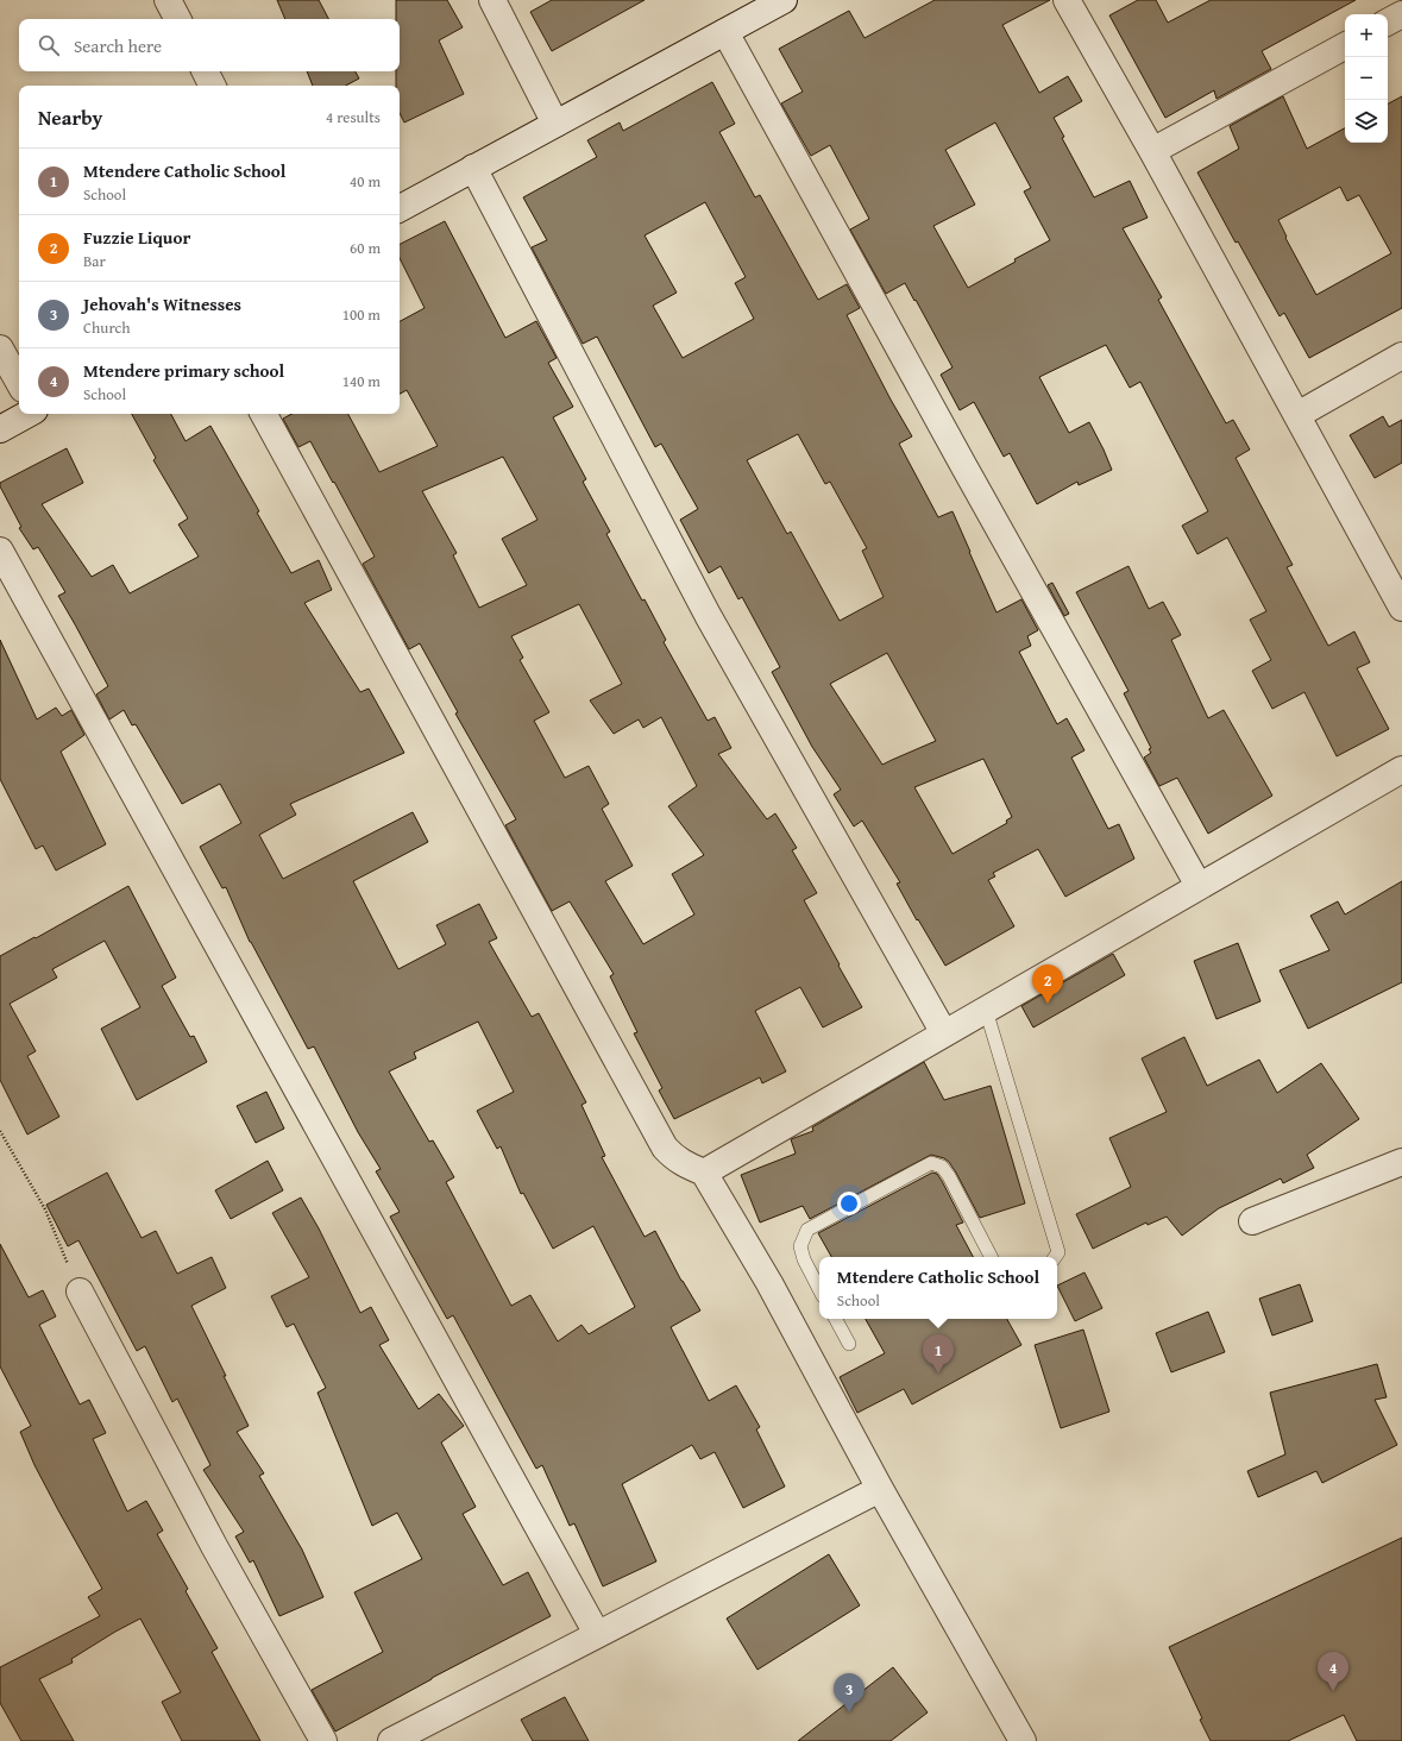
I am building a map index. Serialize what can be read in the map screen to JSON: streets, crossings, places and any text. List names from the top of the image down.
{
  "page": {
    "map_buttons": ["+", "−"],
    "search": "Search here",
    "heading": ["Nearby", "4 results"],
    "list": [
      {
        "mark": "1",
        "name": "Mtendere Catholic School",
        "note": "School",
        "value": "40 m"
      },
      {
        "mark": "2",
        "name": "Fuzzie Liquor",
        "note": "Bar",
        "value": "60 m"
      },
      {
        "mark": "3",
        "name": "Jehovah's Witnesses",
        "note": "Church",
        "value": "100 m"
      },
      {
        "mark": "4",
        "name": "Mtendere primary school",
        "note": "School",
        "value": "140 m"
      }
    ],
    "pins": [
      "2",
      "1",
      "4",
      "3"
    ],
    "popup": ["Mtendere Catholic School", "School"]
  }
}
